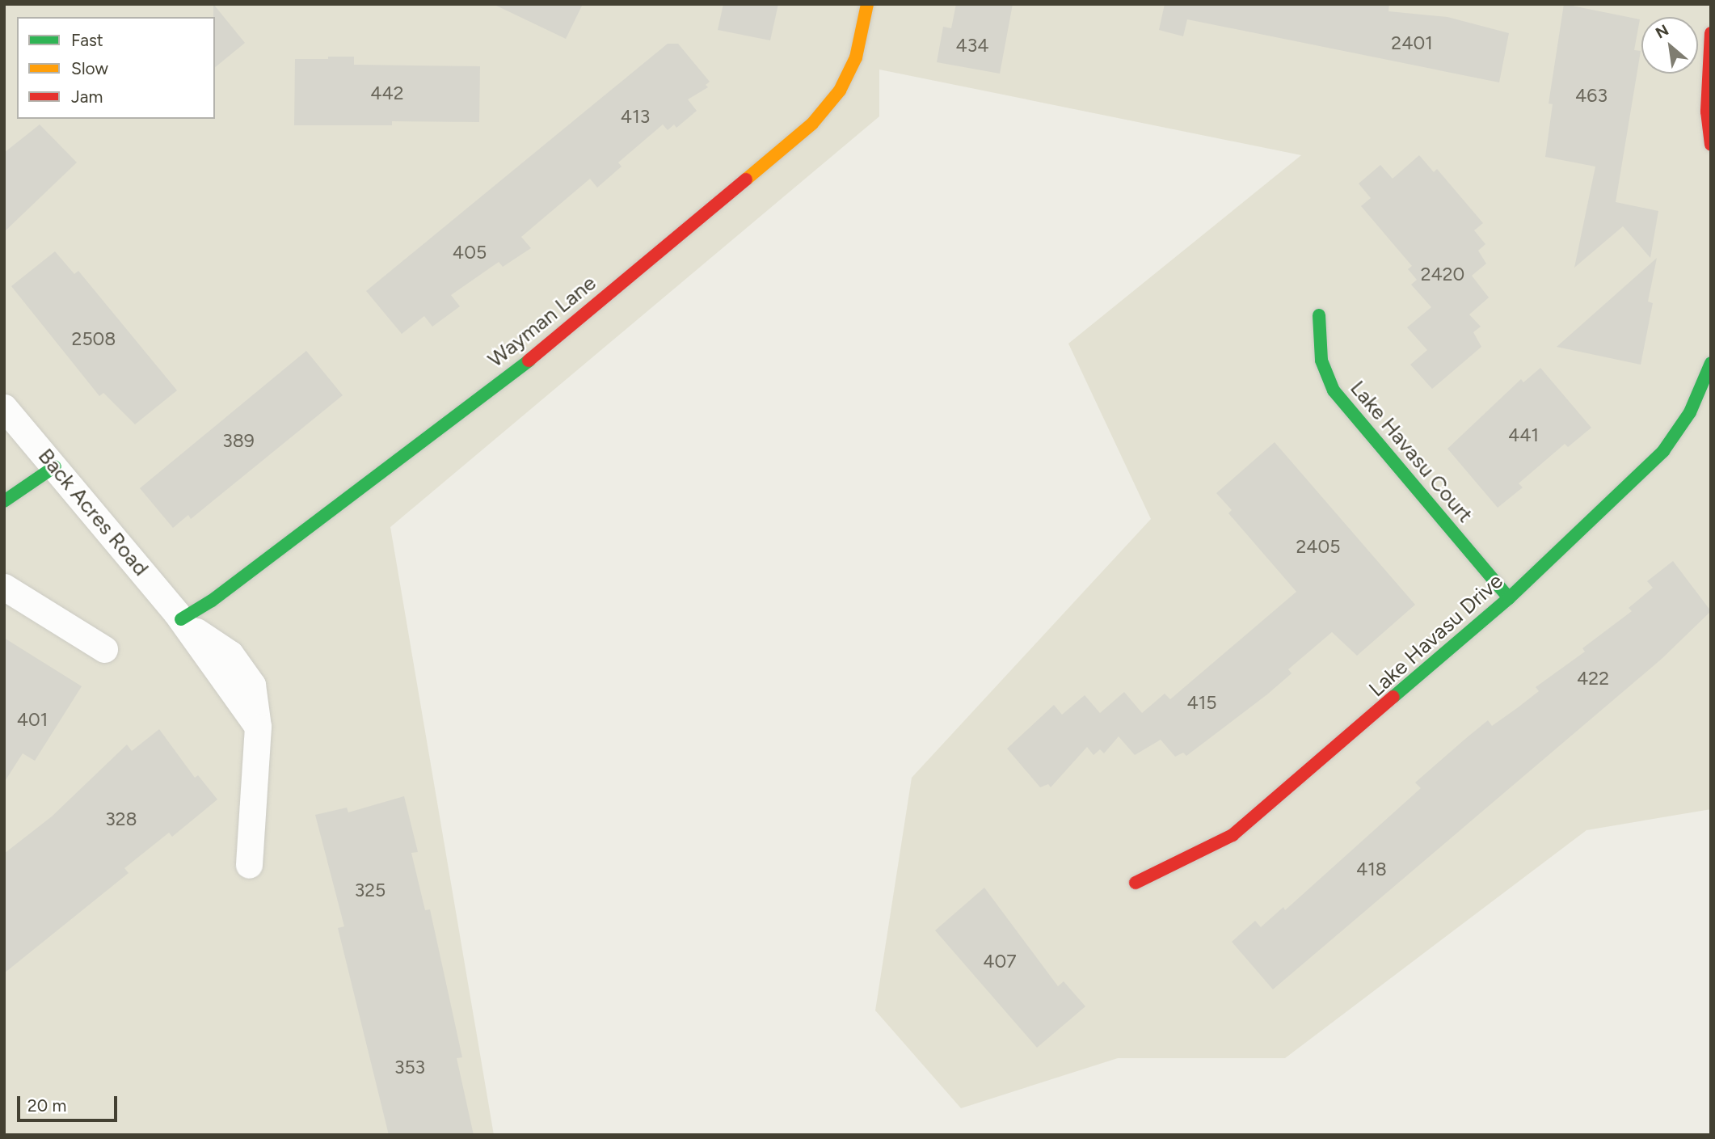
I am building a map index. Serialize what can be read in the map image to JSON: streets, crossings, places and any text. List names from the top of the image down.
{
  "streets": {
    "street": [
      "Wayman Lane",
      "Lake Havasu Court",
      "Back Acres Road",
      "Lake Havasu Drive"
    ]
  },
  "crossings": [
    ["Wayman Lane", "Back Acres Road"],
    ["Lake Havasu Court", "Lake Havasu Drive"]
  ],
  "house_numbers": [
    "2401",
    "434",
    "442",
    "463",
    "413",
    "405",
    "2420",
    "2508",
    "441",
    "389",
    "2405",
    "422",
    "415",
    "401",
    "328",
    "418",
    "325",
    "407",
    "353"
  ],
  "legend": ["Fast", "Slow", "Jam"],
  "scale_bar": "20 m",
  "north": "top left"
}
